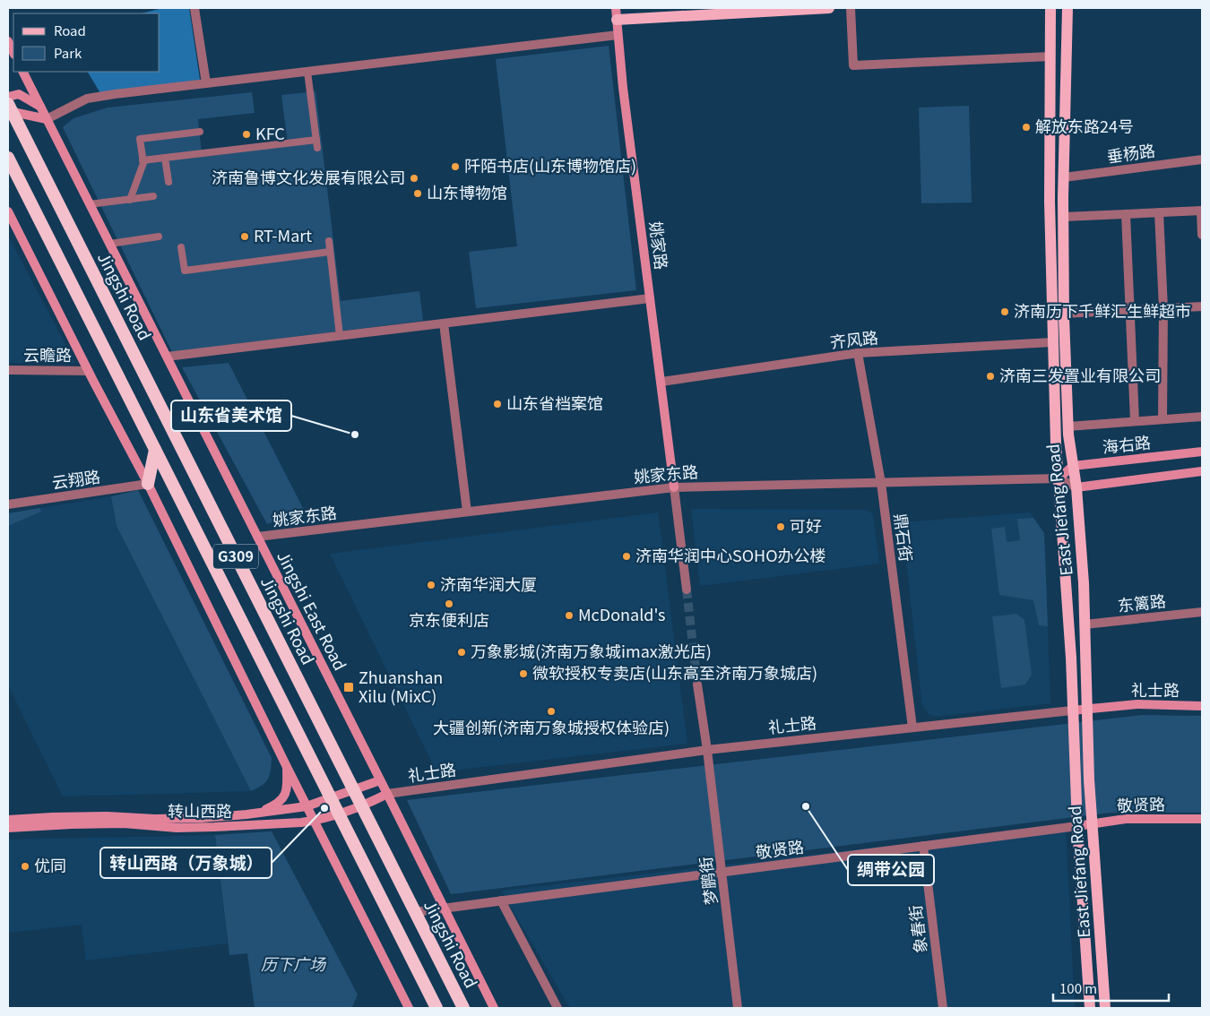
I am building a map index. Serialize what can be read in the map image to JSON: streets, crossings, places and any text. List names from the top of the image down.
{
  "streets": {
    "highway": ["Jingshi Road", "G309"],
    "main road": [
      "姚家路",
      "海右路",
      "East Jiefang Road",
      "Jingshi East Road",
      "礼士路",
      "敬贤路",
      "转山西路"
    ],
    "street": [
      "垂杨路",
      "齐风路",
      "云瞻路",
      "姚家东路",
      "云翔路",
      "鼎石街",
      "东篱路",
      "梦鹏街",
      "象春街"
    ]
  },
  "crossings": [
    ["垂杨路", "East Jiefang Road"],
    ["姚家路", "齐风路"],
    ["姚家路", "姚家东路"],
    ["Jingshi Road", "姚家东路"],
    ["Jingshi Road", "Jingshi East Road"],
    ["Jingshi Road", "礼士路"],
    ["Jingshi Road", "敬贤路"],
    ["Jingshi Road", "转山西路"],
    ["齐风路", "East Jiefang Road"],
    ["齐风路", "鼎石街"],
    ["海右路", "East Jiefang Road"],
    ["姚家东路", "East Jiefang Road"],
    ["姚家东路", "鼎石街"],
    ["姚家东路", "Jingshi East Road"],
    ["East Jiefang Road", "东篱路"],
    ["East Jiefang Road", "礼士路"],
    ["East Jiefang Road", "敬贤路"],
    ["鼎石街", "礼士路"],
    ["G309", "转山西路"],
    ["Jingshi East Road", "礼士路"],
    ["Jingshi East Road", "转山西路"],
    ["礼士路", "转山西路"],
    ["礼士路", "梦鹏街"],
    ["敬贤路", "梦鹏街"],
    ["敬贤路", "象春街"]
  ],
  "parks": ["历下广场"],
  "places": {
    "other": [
      "解放东路24号",
      "KFC",
      "阡陌书店(山东博物馆店)",
      "济南鲁博文化发展有限公司",
      "山东博物馆",
      "RT-Mart",
      "济南历下千鲜汇生鲜超市",
      "济南三发置业有限公司",
      "山东省档案馆",
      "山东省美术馆",
      "可好",
      "济南华润中心SOHO办公楼",
      "济南华润大厦",
      "京东便利店",
      "McDonald's",
      "万象影城(济南万象城imax激光店)",
      "微软授权专卖店(山东高至济南万象城店)",
      "大疆创新(济南万象城授权体验店)",
      "绸带公园",
      "转山西路（万象城）",
      "优同"
    ],
    "transit": ["Zhuanshan Xilu (MixC)"]
  },
  "legend": ["Road", "Park"],
  "scale_bar": "100 m"
}
